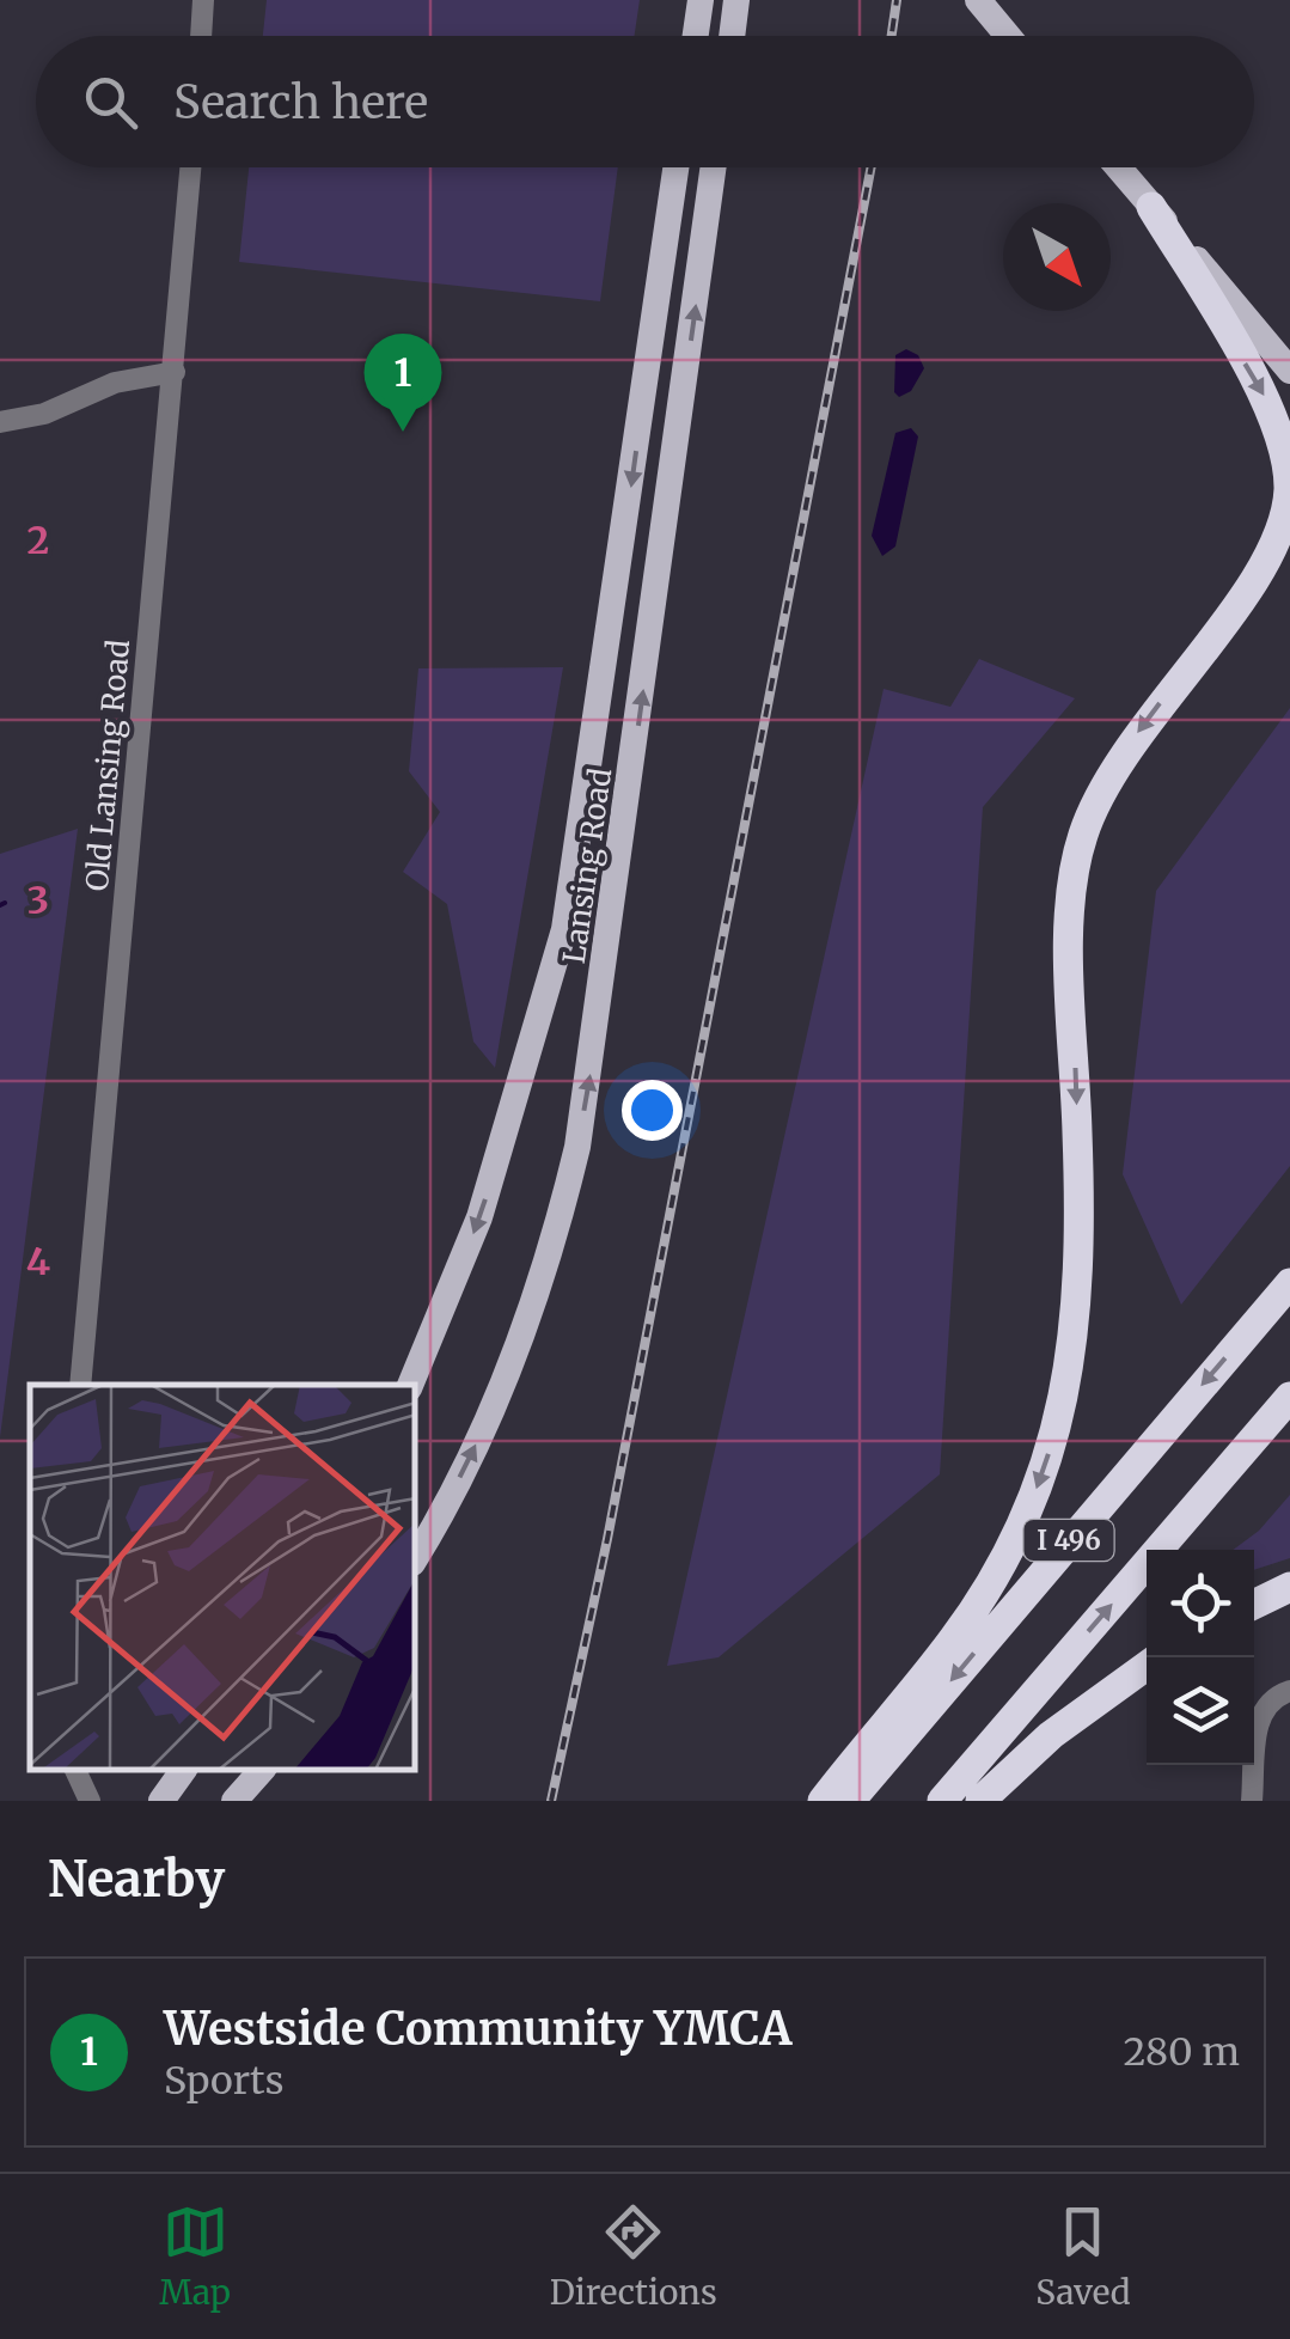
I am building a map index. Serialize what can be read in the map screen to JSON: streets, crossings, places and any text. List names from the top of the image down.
{
  "streets": {
    "highway": ["I 496"],
    "main road": ["Lansing Road"],
    "street": ["Old Lansing Road"]
  },
  "north": "bottom right",
  "page": {
    "search": "Search here",
    "pins": "1",
    "heading": "Nearby",
    "list": [
      {
        "mark": "1",
        "name": "Westside Community YMCA",
        "note": "Sports",
        "value": "280 m"
      }
    ],
    "nav": ["Map", "Directions", "Saved"]
  },
  "grid": {
    "rows": ["2", "3", "4"]
  }
}
